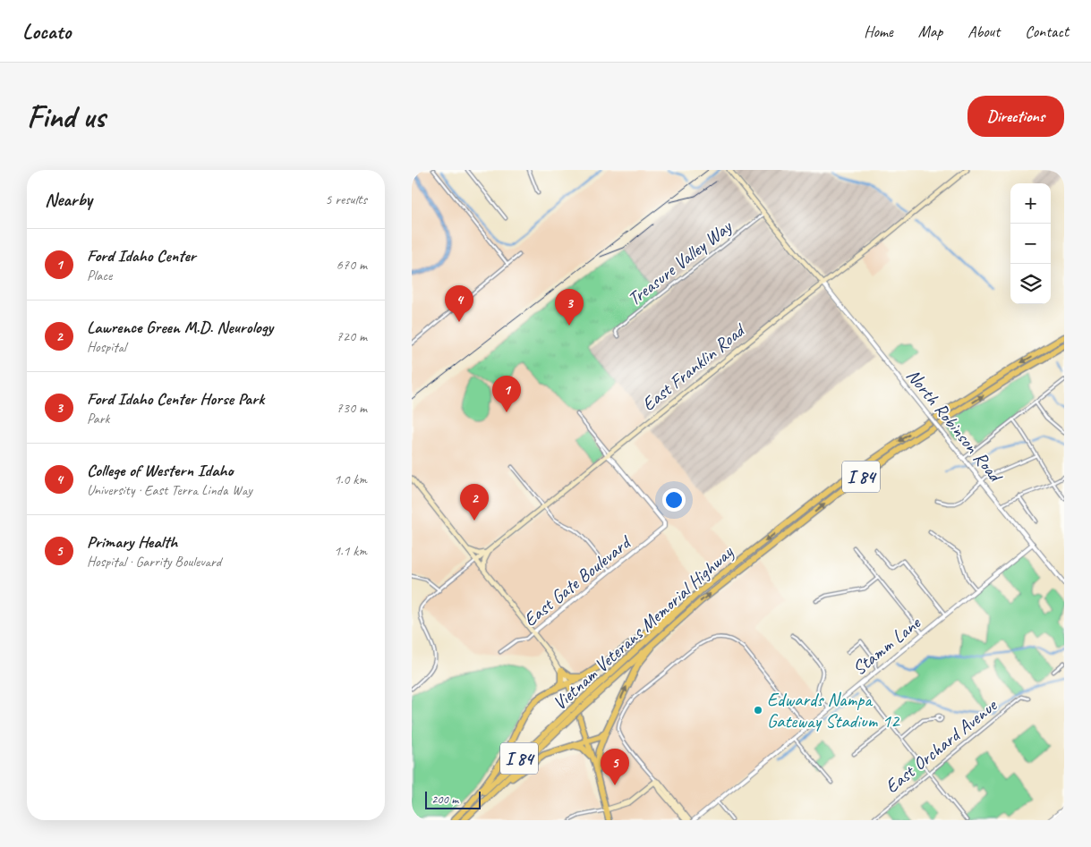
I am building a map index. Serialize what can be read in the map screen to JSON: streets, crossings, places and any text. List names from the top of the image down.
{
  "streets": {
    "highway": ["I 84", "Vietnam Veterans Memorial Highway"],
    "main road": ["East Franklin Road"],
    "street": [
      "Treasure Valley Way",
      "North Robinson Road",
      "East Gate Boulevard",
      "Stamm Lane",
      "East Orchard Avenue"
    ]
  },
  "crossings": [
    ["East Franklin Road", "North Robinson Road"],
    ["East Franklin Road", "East Gate Boulevard"],
    ["North Robinson Road", "Stamm Lane"]
  ],
  "places": ["Edwards Nampa Gateway Stadium 12"],
  "scale_bar": "200 m",
  "page": {
    "header": "Locato",
    "nav": [
      "Home",
      "Map",
      "About",
      "Contact"
    ],
    "buttons": "Directions",
    "title": "Find us",
    "heading": ["Nearby", "5 results"],
    "map_buttons": ["+", "−"],
    "list": [
      {
        "mark": "1",
        "name": "Ford Idaho Center",
        "note": "Place",
        "value": "670 m"
      },
      {
        "mark": "2",
        "name": "Lawrence Green M.D. Neurology",
        "note": "Hospital",
        "value": "720 m"
      },
      {
        "mark": "3",
        "name": "Ford Idaho Center Horse Park",
        "note": "Park",
        "value": "730 m"
      },
      {
        "mark": "4",
        "name": "College of Western Idaho",
        "note": "University · East Terra Linda Way",
        "value": "1.0 km"
      },
      {
        "mark": "5",
        "name": "Primary Health",
        "note": "Hospital · Garrity Boulevard",
        "value": "1.1 km"
      }
    ],
    "pins": [
      "4",
      "3",
      "1",
      "2",
      "5"
    ],
    "scale": "200 m"
  }
}
